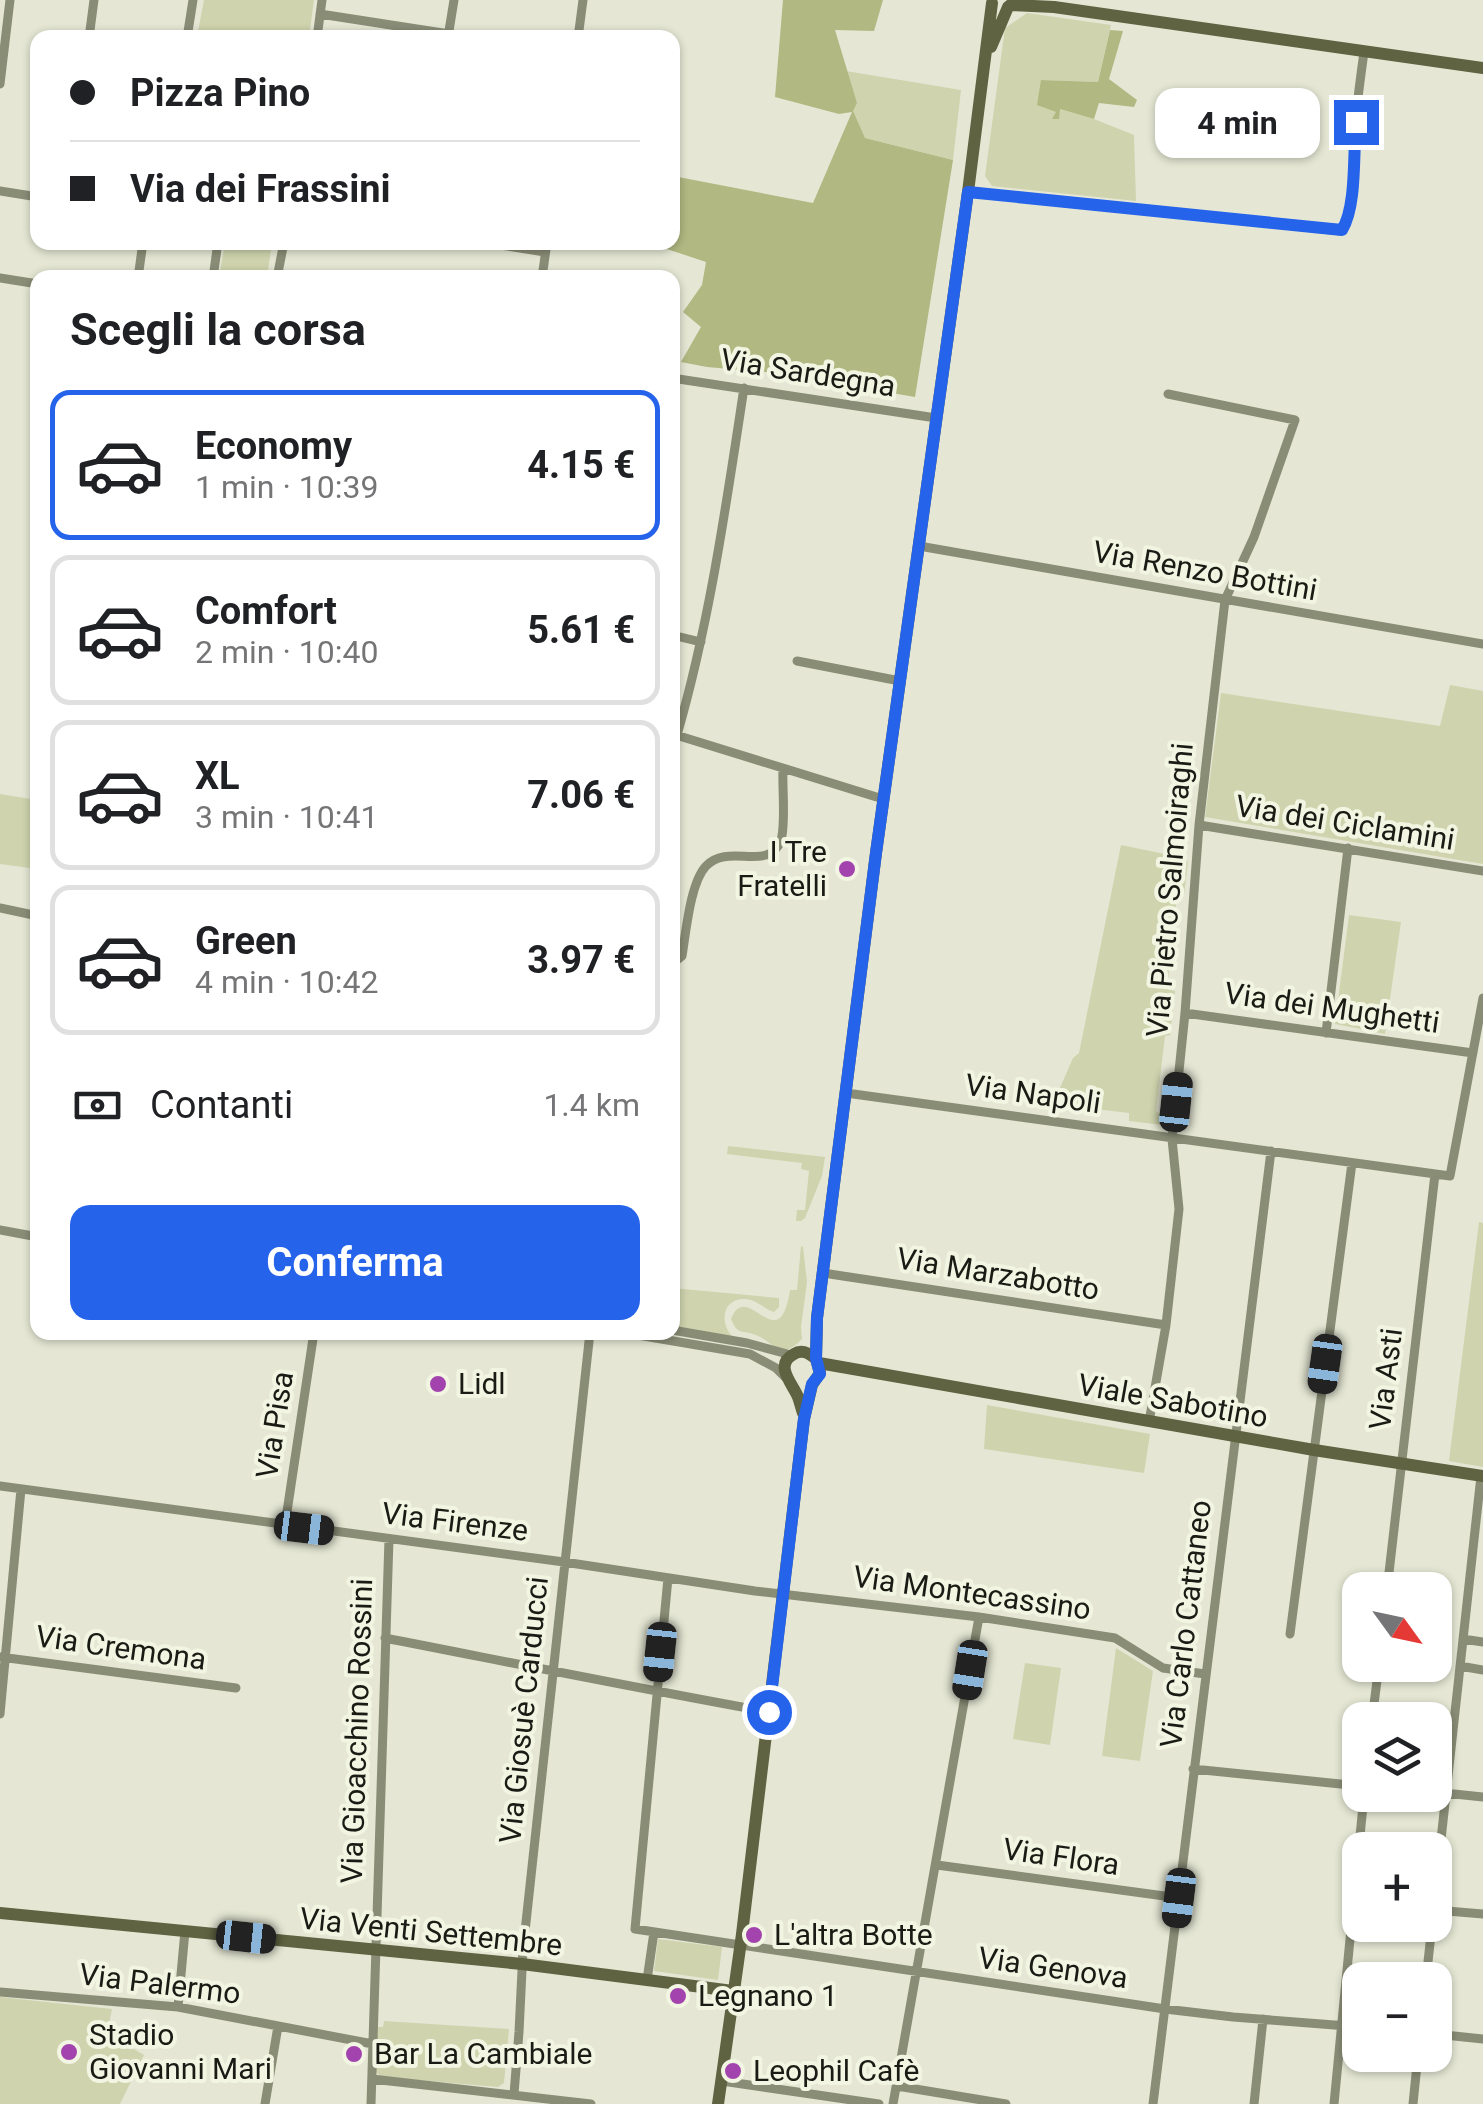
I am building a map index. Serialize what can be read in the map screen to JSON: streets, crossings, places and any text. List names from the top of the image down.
{
  "streets": {
    "street": [
      "Via Sardegna",
      "Via Renzo Bottini",
      "Via dei Ciclamini",
      "Via Pietro Salmoiraghi",
      "Via dei Mughetti",
      "Via Napoli",
      "Via Marzabotto",
      "Via Asti",
      "Viale Sabotino",
      "Via Pisa",
      "Via Firenze",
      "Via Montecassino",
      "Via Carlo Cattaneo",
      "Via Cremona",
      "Via Giosuè Carducci",
      "Via Gioacchino Rossini",
      "Via Flora",
      "Via Venti Settembre",
      "Via Genova",
      "Via Palermo"
    ]
  },
  "crossings": [
    ["Via Renzo Bottini", "Via Pietro Salmoiraghi"],
    ["Via dei Ciclamini", "Via Pietro Salmoiraghi"],
    ["Via Pietro Salmoiraghi", "Via dei Mughetti"],
    ["Via Pietro Salmoiraghi", "Via Napoli"],
    ["Via Pietro Salmoiraghi", "Via Marzabotto"],
    ["Via Pietro Salmoiraghi", "Viale Sabotino"],
    ["Via dei Mughetti", "Via Napoli"],
    ["Via Napoli", "Via Asti"],
    ["Via Napoli", "Via Carlo Cattaneo"],
    ["Via Asti", "Viale Sabotino"],
    ["Viale Sabotino", "Via Carlo Cattaneo"],
    ["Via Pisa", "Via Firenze"],
    ["Via Firenze", "Via Montecassino"],
    ["Via Firenze", "Via Giosuè Carducci"],
    ["Via Firenze", "Via Gioacchino Rossini"],
    ["Via Montecassino", "Via Carlo Cattaneo"],
    ["Via Carlo Cattaneo", "Via Flora"],
    ["Via Carlo Cattaneo", "Via Genova"],
    ["Via Giosuè Carducci", "Via Venti Settembre"],
    ["Via Gioacchino Rossini", "Via Venti Settembre"],
    ["Via Gioacchino Rossini", "Via Palermo"]
  ],
  "places": [
    "I Tre Fratelli",
    "Lidl",
    "L'altra Botte",
    "Legnano 1",
    "Stadio Giovanni Mari",
    "Bar La Cambiale",
    "Leophil Cafè"
  ],
  "north": "bottom right",
  "page": {
    "banner": ["Pizza Pino", "Via dei Frassini"],
    "bubble": "4 min",
    "heading": "Scegli la corsa",
    "list": [
      {
        "name": "Economy",
        "note": "1 min · 10:39",
        "value": "4.15 €"
      },
      {
        "name": "Comfort",
        "note": "2 min · 10:40",
        "value": "5.61 €"
      },
      {
        "name": "XL",
        "note": "3 min · 10:41",
        "value": "7.06 €"
      },
      {
        "name": "Green",
        "note": "4 min · 10:42",
        "value": "3.97 €"
      }
    ],
    "pay": ["Contanti", "1.4 km"],
    "buttons": "Conferma",
    "map_buttons": ["+", "−"]
  }
}
